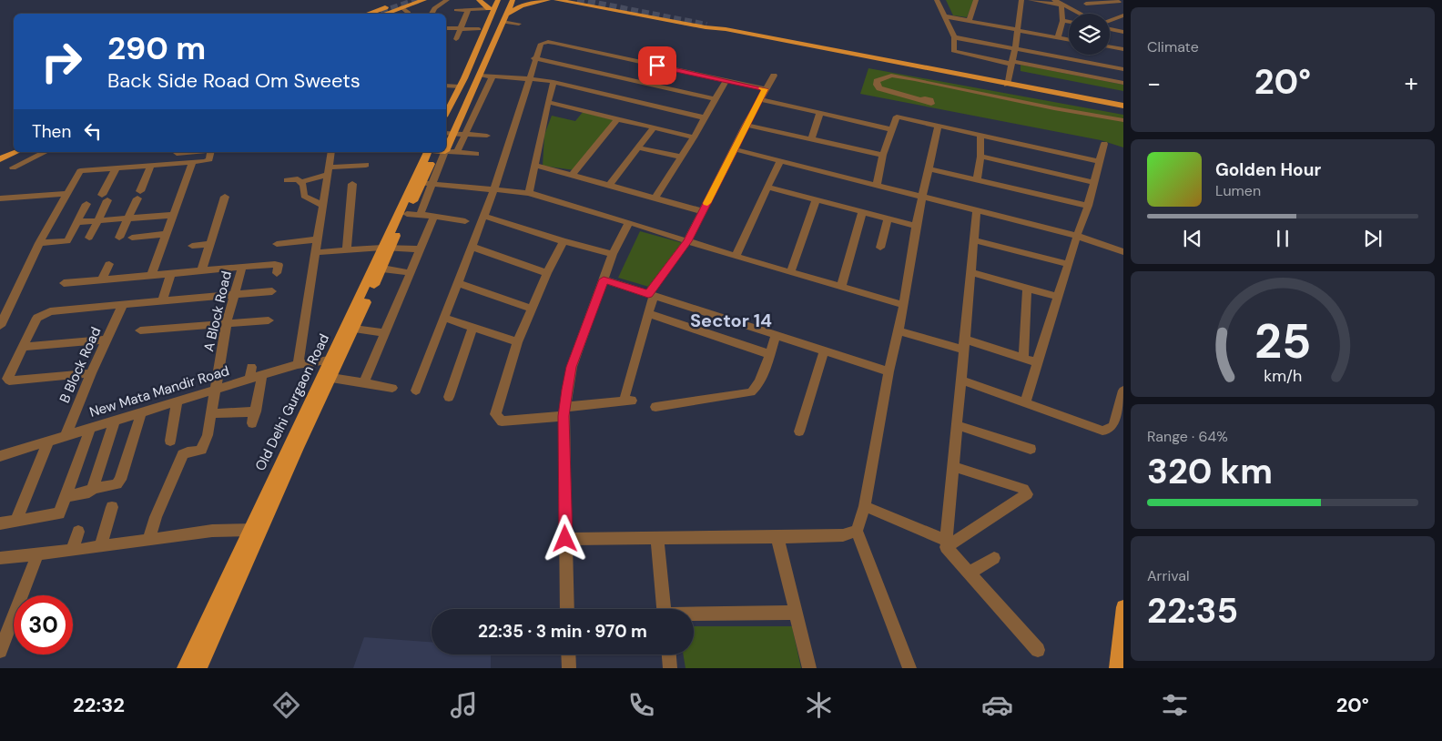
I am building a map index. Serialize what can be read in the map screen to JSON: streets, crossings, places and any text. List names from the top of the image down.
{
  "streets": {
    "main road": ["Old Delhi Gurgaon Road"],
    "street": ["A Block Road", "B Block Road", "New Mata Mandir Road"]
  },
  "crossings": [
    ["A Block Road", "New Mata Mandir Road"],
    ["B Block Road", "New Mata Mandir Road"],
    ["New Mata Mandir Road", "Old Delhi Gurgaon Road"]
  ],
  "districts": ["Sector 14"],
  "page": {
    "tile": [
      "Climate",
      ["Range · 64%", "320 km"],
      ["Arrival", "22:35"]
    ],
    "turn": ["290 m", "Back Side Road Om Sweets"],
    "heat": ["−", "20°", "+"],
    "then": "Then",
    "song": ["Golden Hour", "Lumen"],
    "limit": "30",
    "trip": "22:35 · 3 min · 970 m",
    "tabs": ["22:32", "20°"],
    "gauge": ["25", "km/h"]
  }
}
